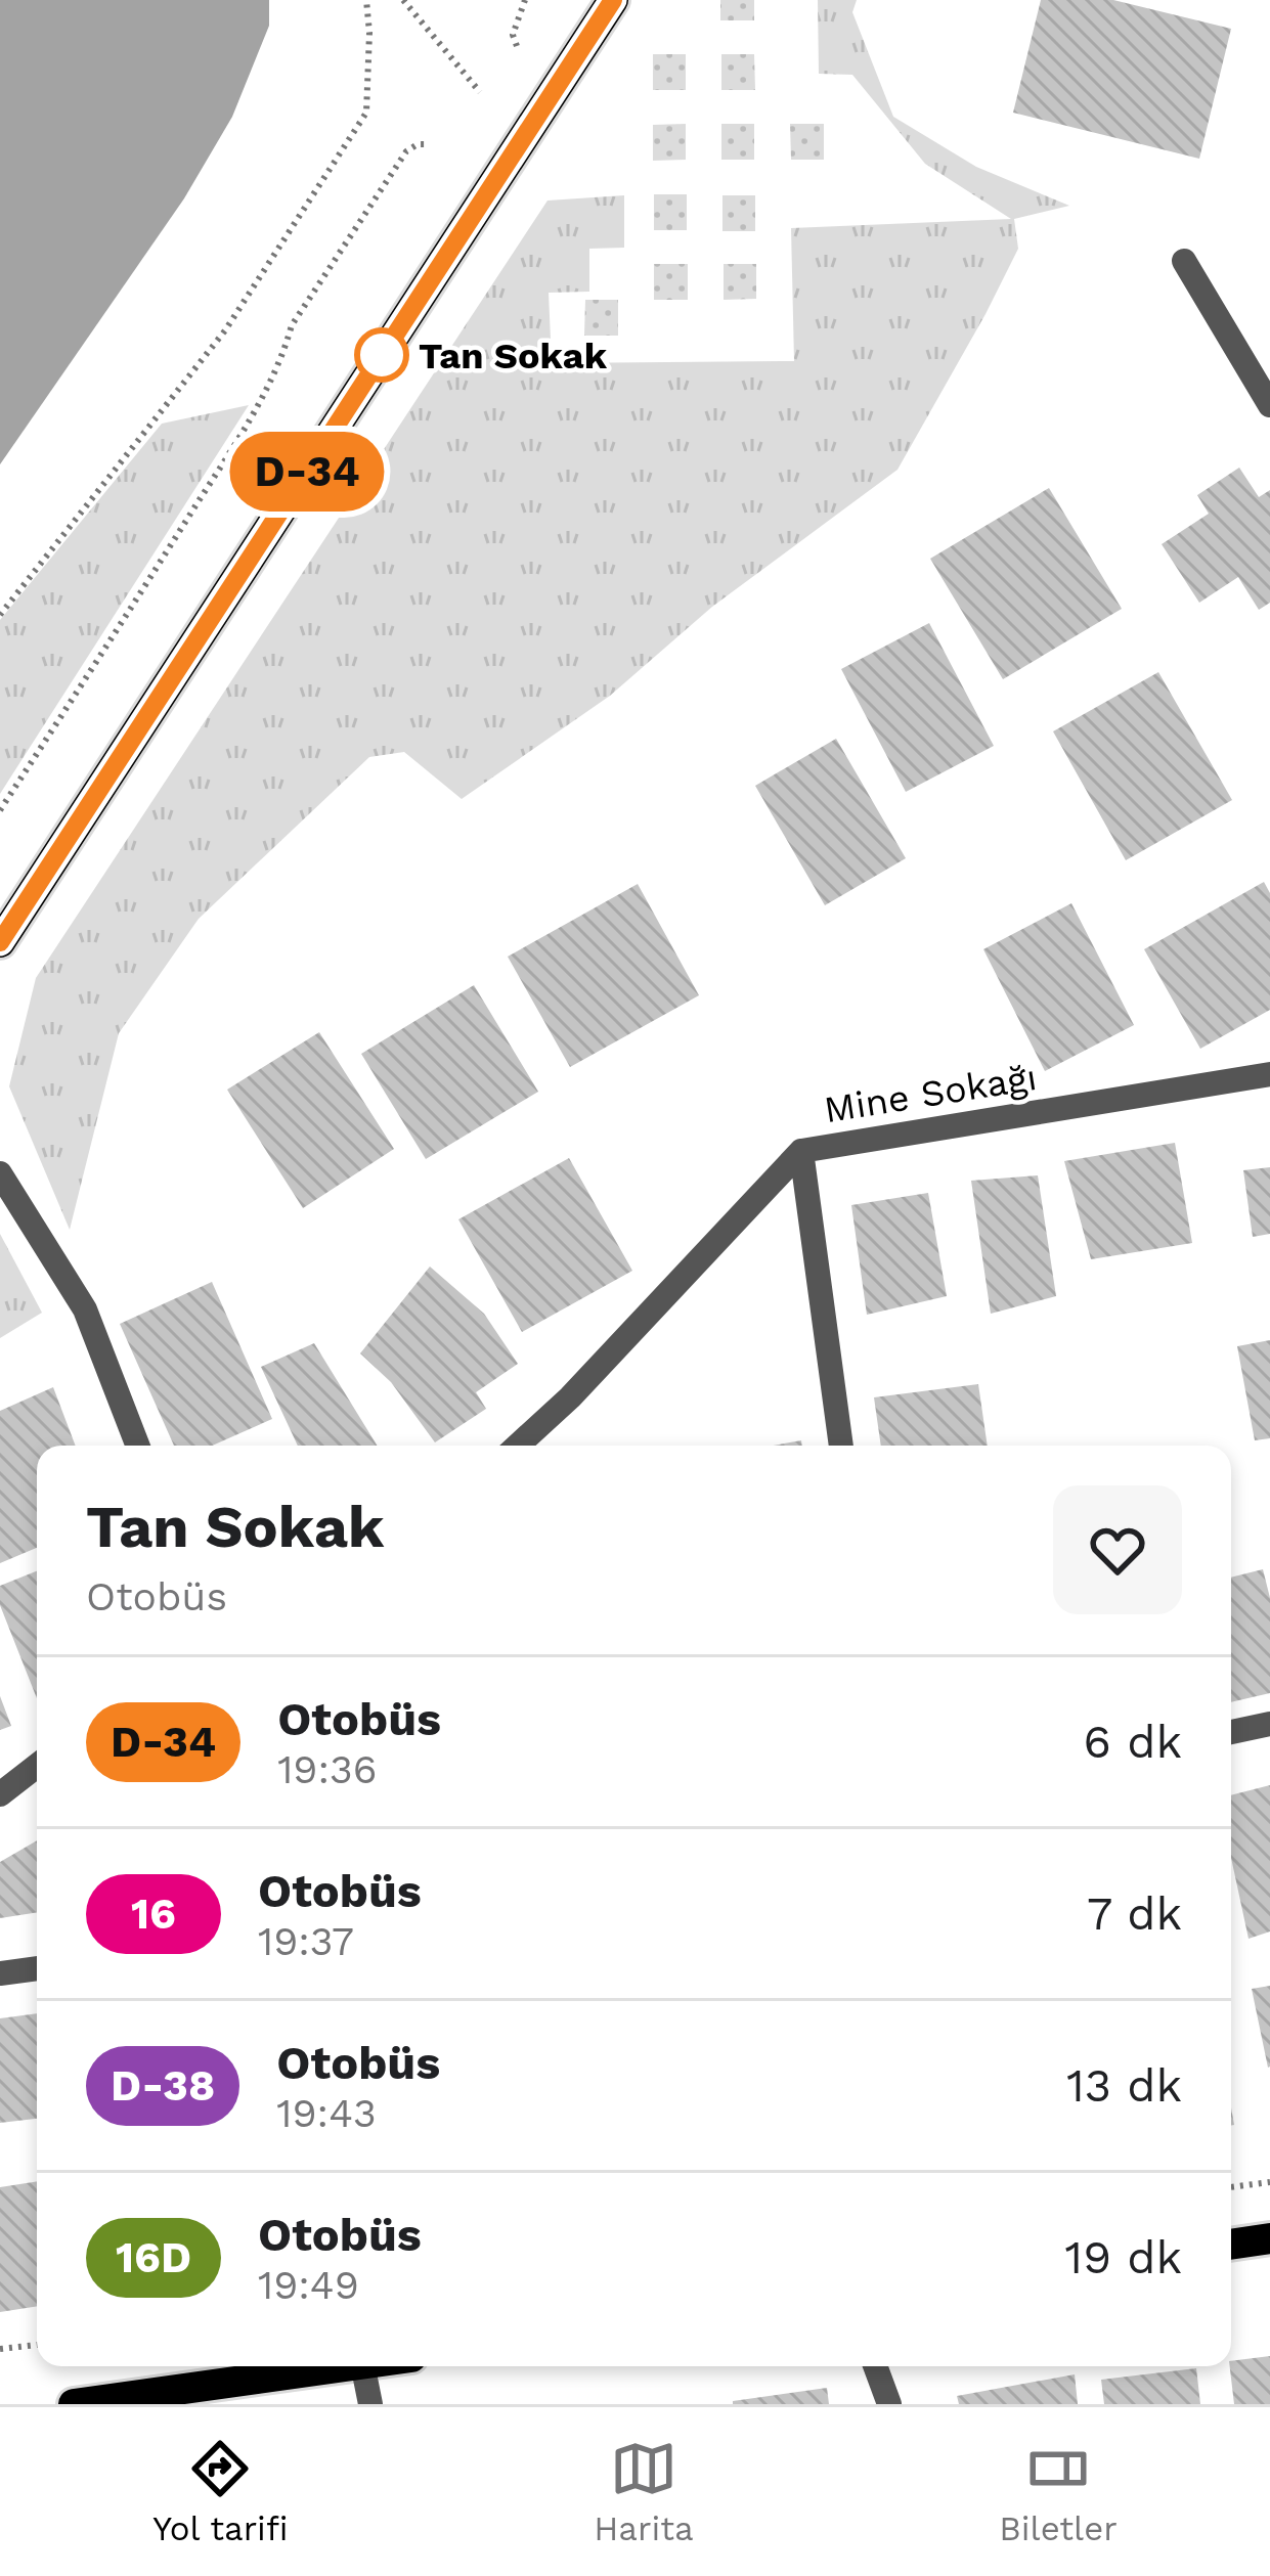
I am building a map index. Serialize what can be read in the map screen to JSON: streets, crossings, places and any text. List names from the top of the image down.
{
  "streets": {
    "street": ["Mine Sokağı"]
  },
  "places": ["Tan Sokak"],
  "lines": ["bus line D-34"],
  "page": {
    "on_map": "D-34",
    "heading": ["Tan Sokak", "Otobüs"],
    "list": [
      {
        "mark": "D-34",
        "name": "Otobüs",
        "note": "19:36",
        "value": "6 dk"
      },
      {
        "mark": "16",
        "name": "Otobüs",
        "note": "19:37",
        "value": "7 dk"
      },
      {
        "mark": "D-38",
        "name": "Otobüs",
        "note": "19:43",
        "value": "13 dk"
      },
      {
        "mark": "16D",
        "name": "Otobüs",
        "note": "19:49",
        "value": "19 dk"
      }
    ],
    "tabs": ["Yol tarifi", "Harita", "Biletler"]
  }
}
